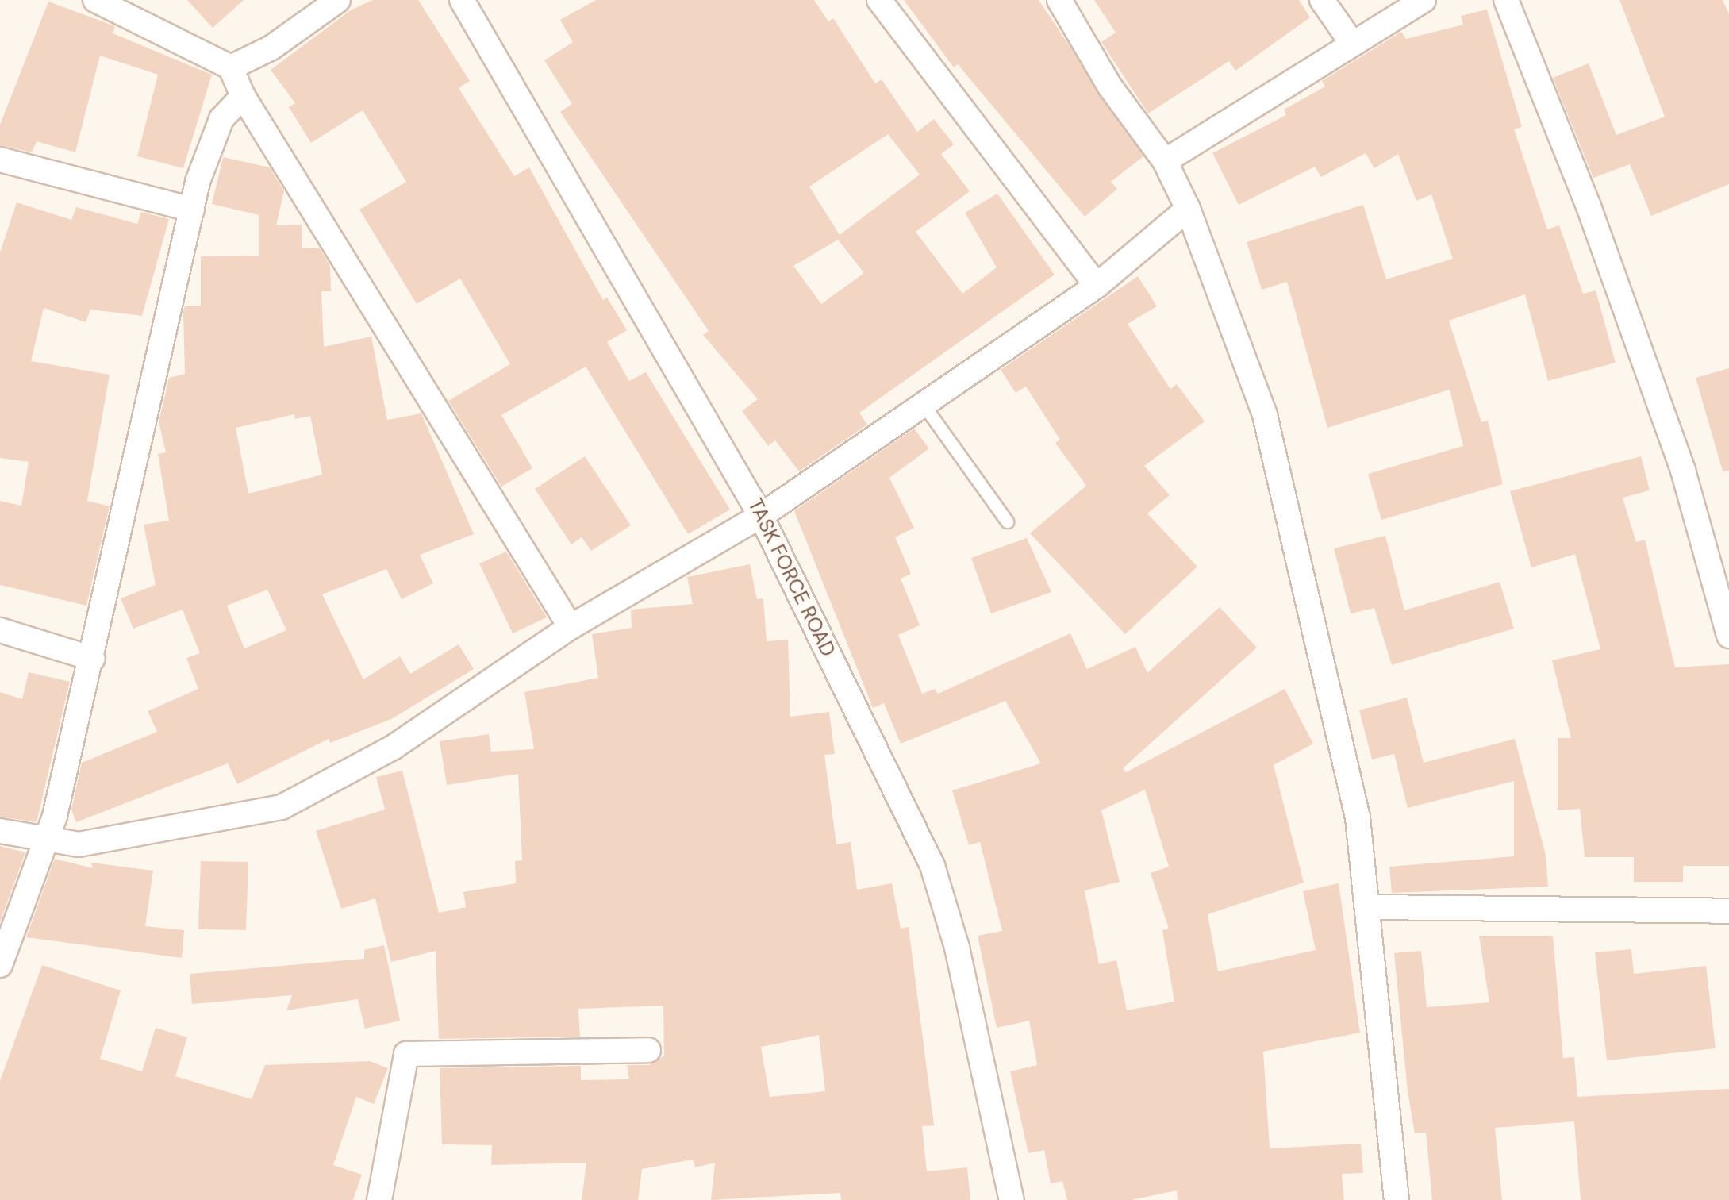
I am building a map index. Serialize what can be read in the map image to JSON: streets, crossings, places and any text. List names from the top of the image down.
{
  "streets": {
    "street": ["TASK FORCE ROAD"]
  }
}
